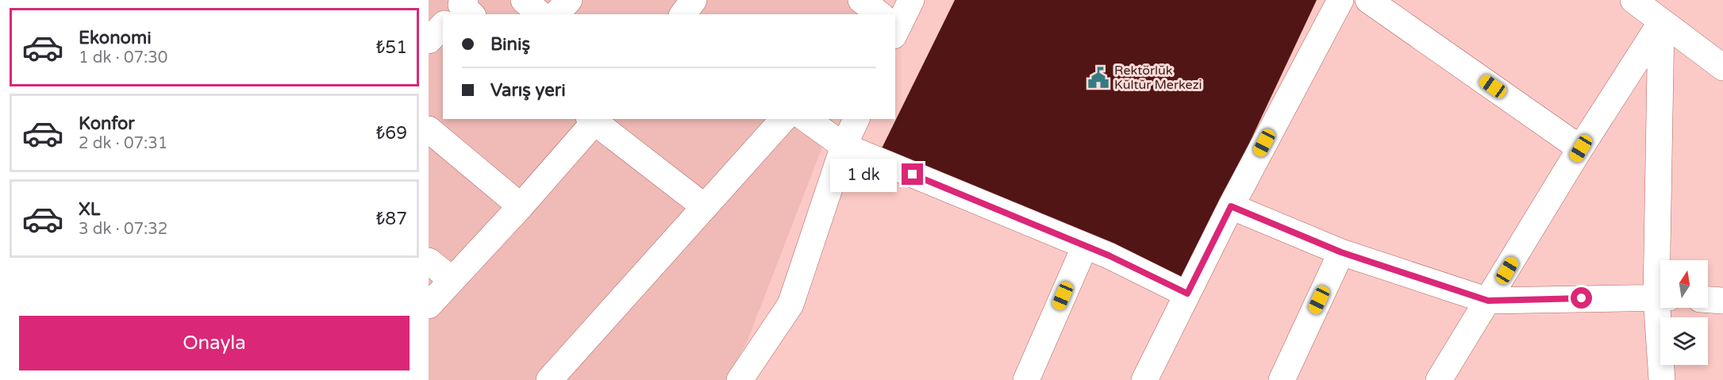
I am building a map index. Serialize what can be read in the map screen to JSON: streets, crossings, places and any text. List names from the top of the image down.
{
  "places": {
    "public building": ["Rektörlük Kültür Merkezi"]
  },
  "north": "top",
  "page": {
    "list": [
      {
        "name": "Ekonomi",
        "note": "1 dk · 07:30",
        "value": "₺51"
      },
      {
        "name": "Konfor",
        "note": "2 dk · 07:31",
        "value": "₺69"
      },
      {
        "name": "XL",
        "note": "3 dk · 07:32",
        "value": "₺87"
      }
    ],
    "banner": ["Biniş", "Varış yeri"],
    "bubble": "1 dk",
    "buttons": "Onayla"
  }
}
